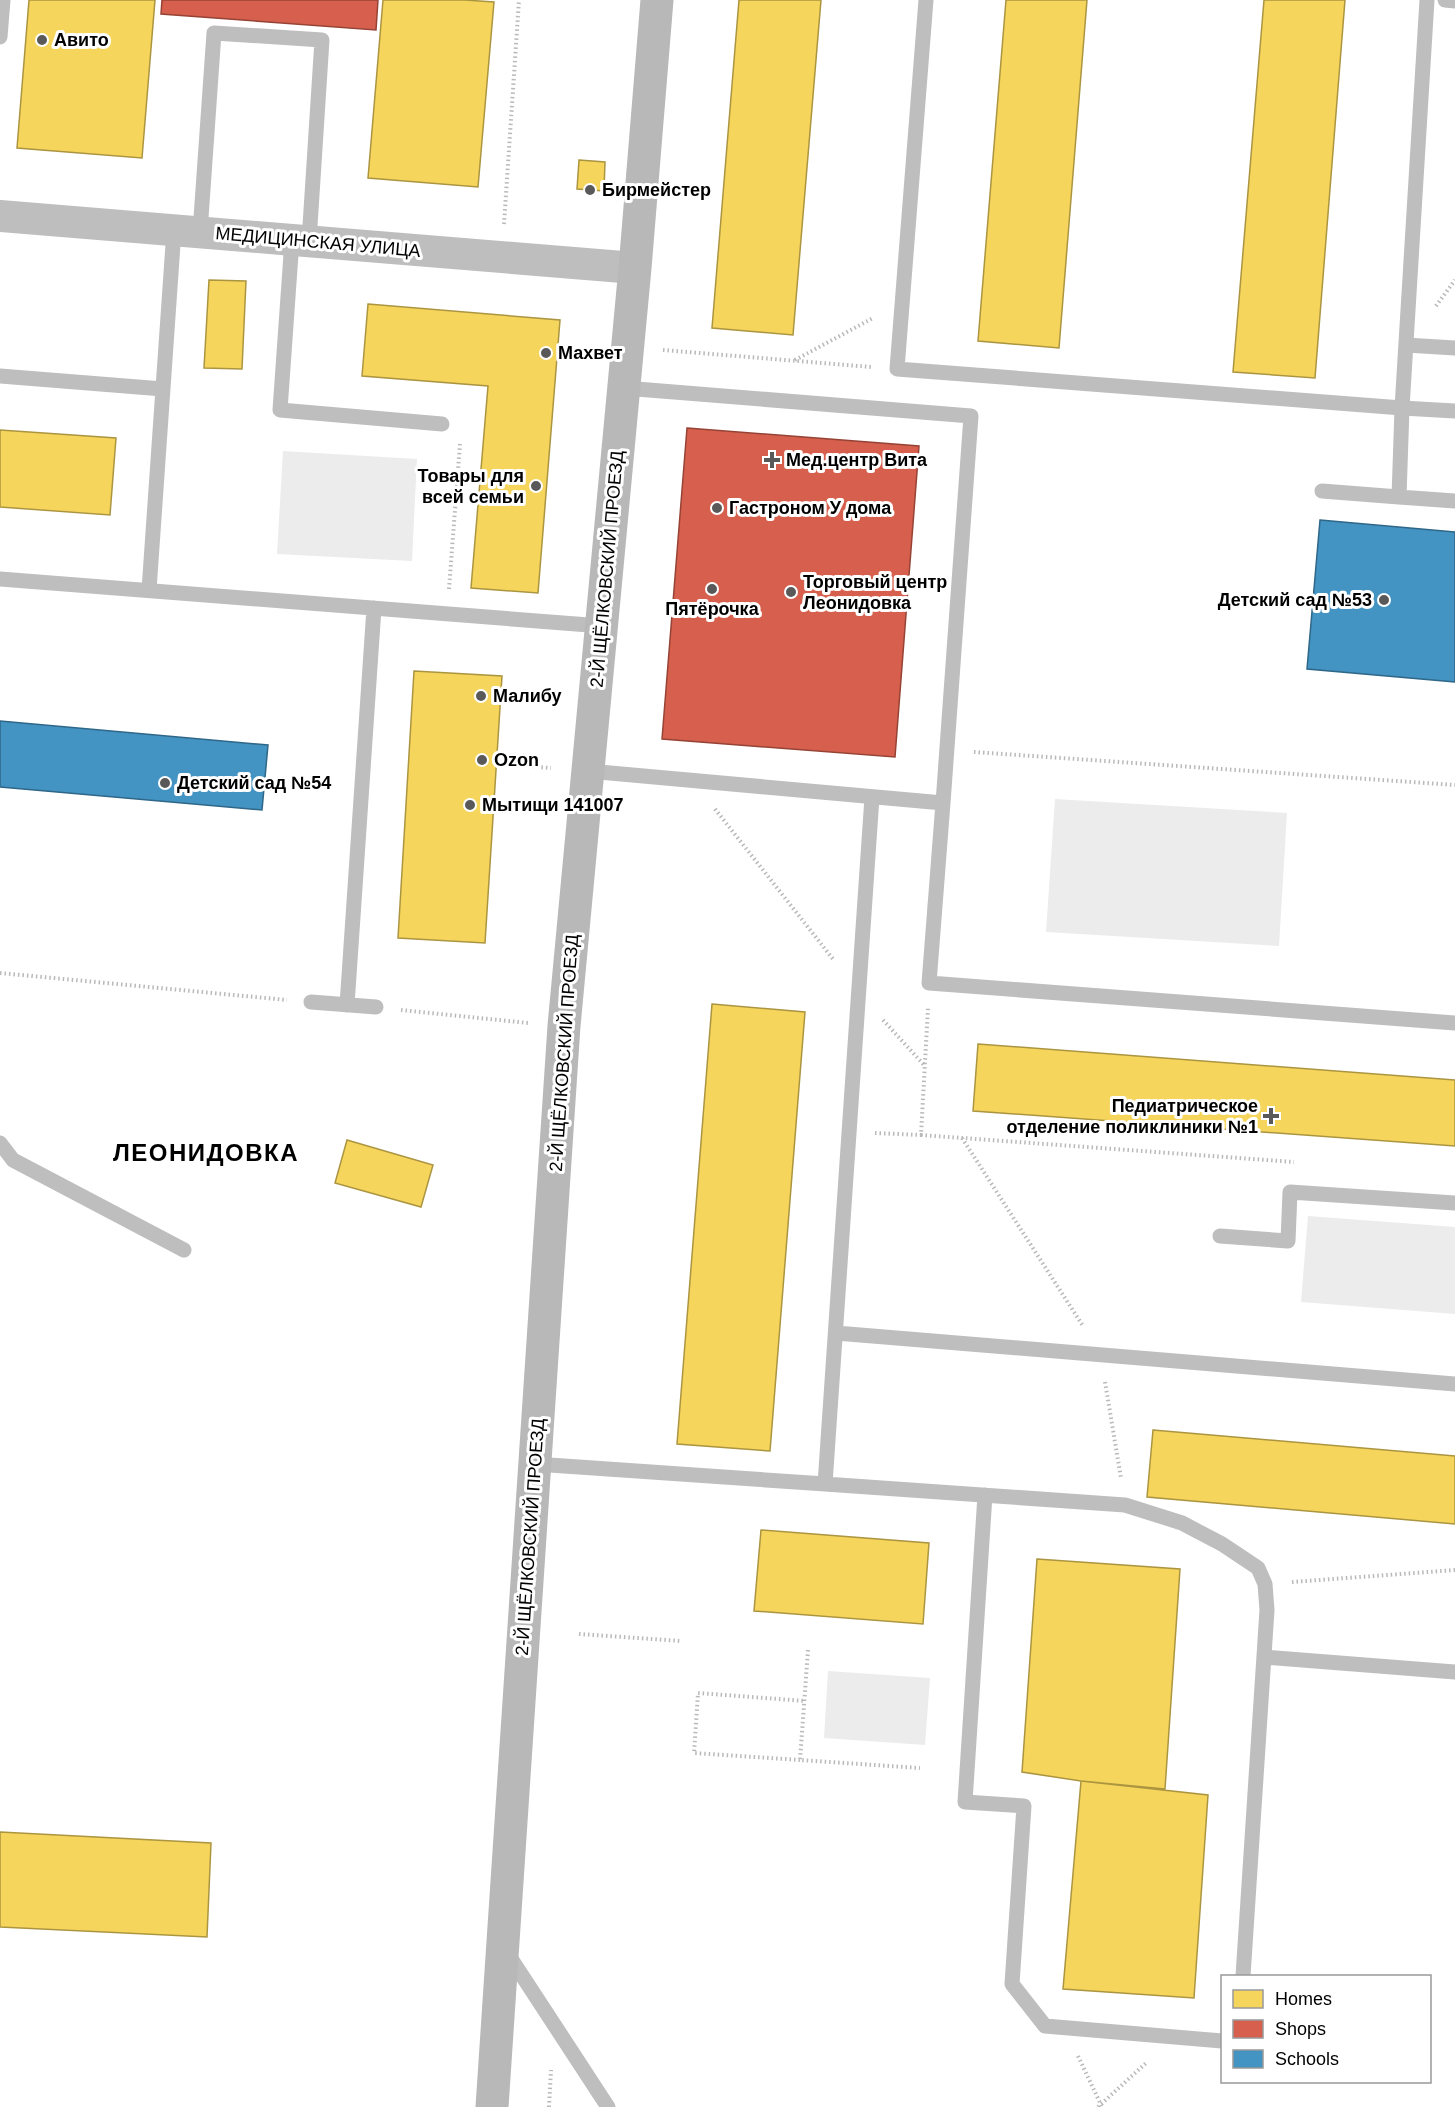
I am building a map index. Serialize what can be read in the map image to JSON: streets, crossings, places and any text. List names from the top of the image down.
{
  "streets": {
    "street": ["МЕДИЦИНСКАЯ УЛИЦА", "2-Й ЩЁЛКОВСКИЙ ПРОЕЗД"]
  },
  "crossings": [
    ["МЕДИЦИНСКАЯ УЛИЦА", "2-Й ЩЁЛКОВСКИЙ ПРОЕЗД"]
  ],
  "districts": ["ЛЕОНИДОВКА"],
  "places": {
    "other": [
      "Авито",
      "Бирмейстер",
      "Махвет",
      "Товары для всей семьи",
      "Гастроном У дома",
      "Пятёрочка",
      "Торговый центр Леонидовка",
      "Детский сад №53",
      "Малибу",
      "Ozon",
      "Детский сад №54",
      "Мытищи 141007"
    ],
    "health": ["Мед.центр Вита", "Педиатрическое отделение поликлиники №1"]
  },
  "legend": ["Homes", "Shops", "Schools"]
}
